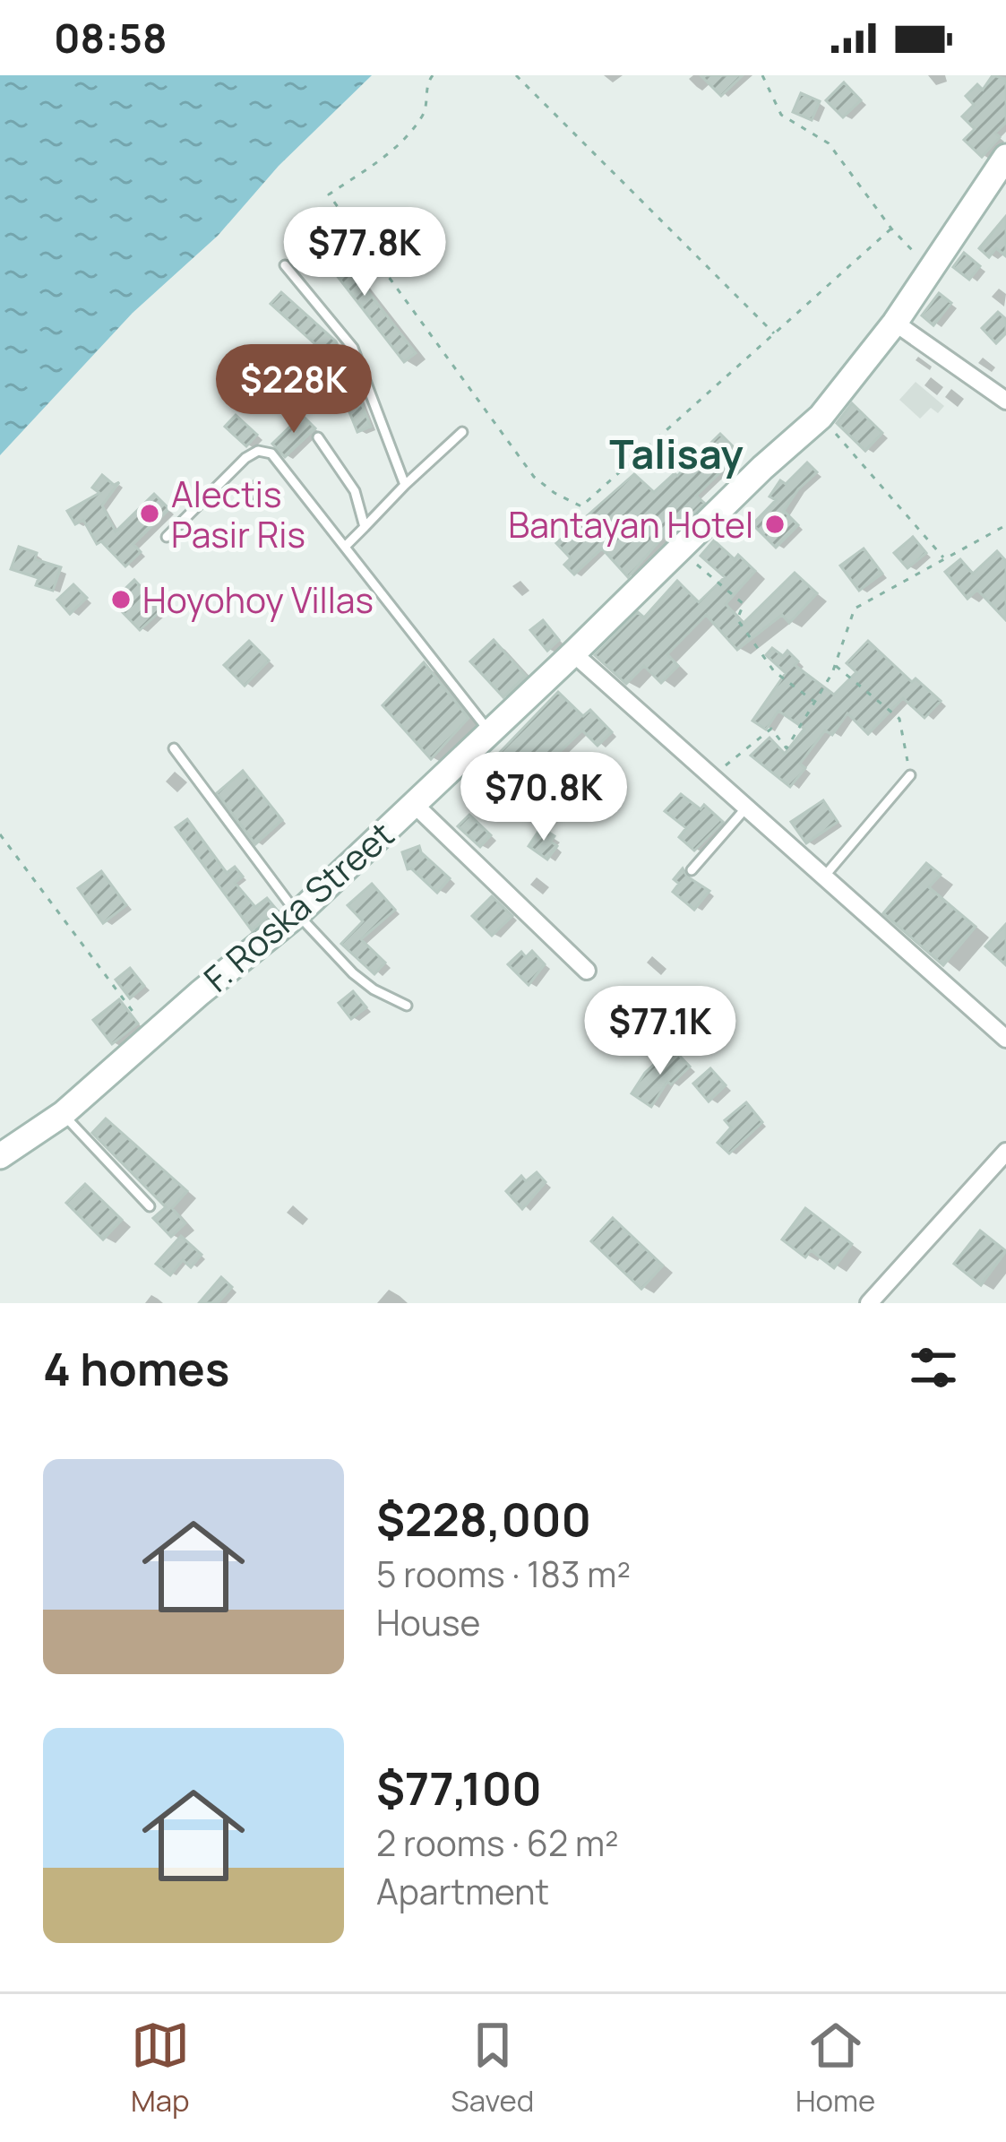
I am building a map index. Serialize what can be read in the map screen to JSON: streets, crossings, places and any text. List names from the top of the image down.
{
  "streets": {
    "main road": ["F. Roska Street"]
  },
  "districts": ["Talisay"],
  "places": ["Alectis Pasir Ris", "Bantayan Hotel", "Hoyohoy Villas"],
  "page": {
    "status": "08:58",
    "price": [
      "$77.8K",
      "$228K",
      "$70.8K",
      "$77.1K"
    ],
    "heading": "4 homes",
    "list": [
      {
        "name": "$228,000",
        "note": "5 rooms · 183 m² · House"
      },
      {
        "name": "$77,100",
        "note": "2 rooms · 62 m² · Apartment"
      }
    ],
    "tabs": ["Map", "Saved", "Home"]
  }
}
